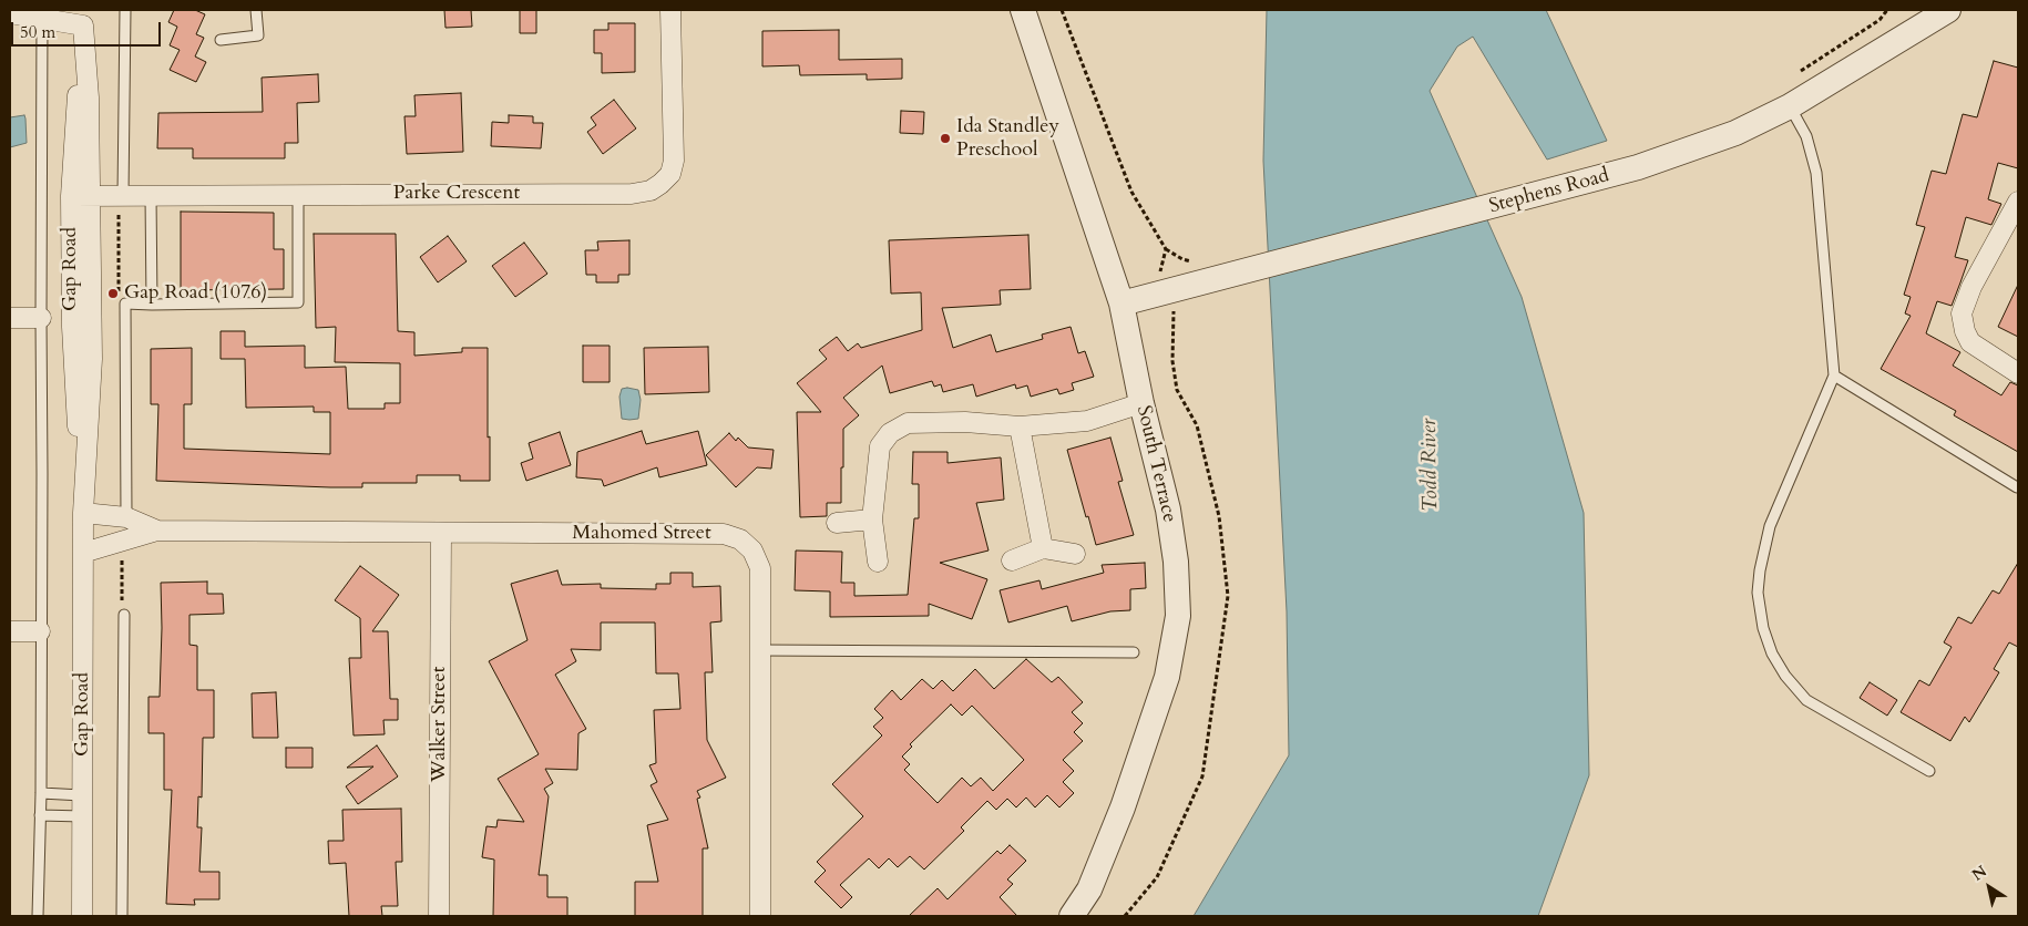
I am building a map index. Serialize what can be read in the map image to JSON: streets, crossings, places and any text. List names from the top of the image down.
{
  "streets": {
    "street": [
      "Stephens Road",
      "Parke Crescent",
      "Gap Road",
      "South Terrace",
      "Mahomed Street",
      "Walker Street"
    ]
  },
  "crossings": [
    ["Stephens Road", "South Terrace"],
    ["Parke Crescent", "Gap Road"],
    ["Gap Road", "Mahomed Street"],
    ["Mahomed Street", "Walker Street"]
  ],
  "water": ["Todd River"],
  "places": ["Ida Standley Preschool", "Gap Road (1076)"],
  "scale_bar": "50 m",
  "north": "top left"
}
